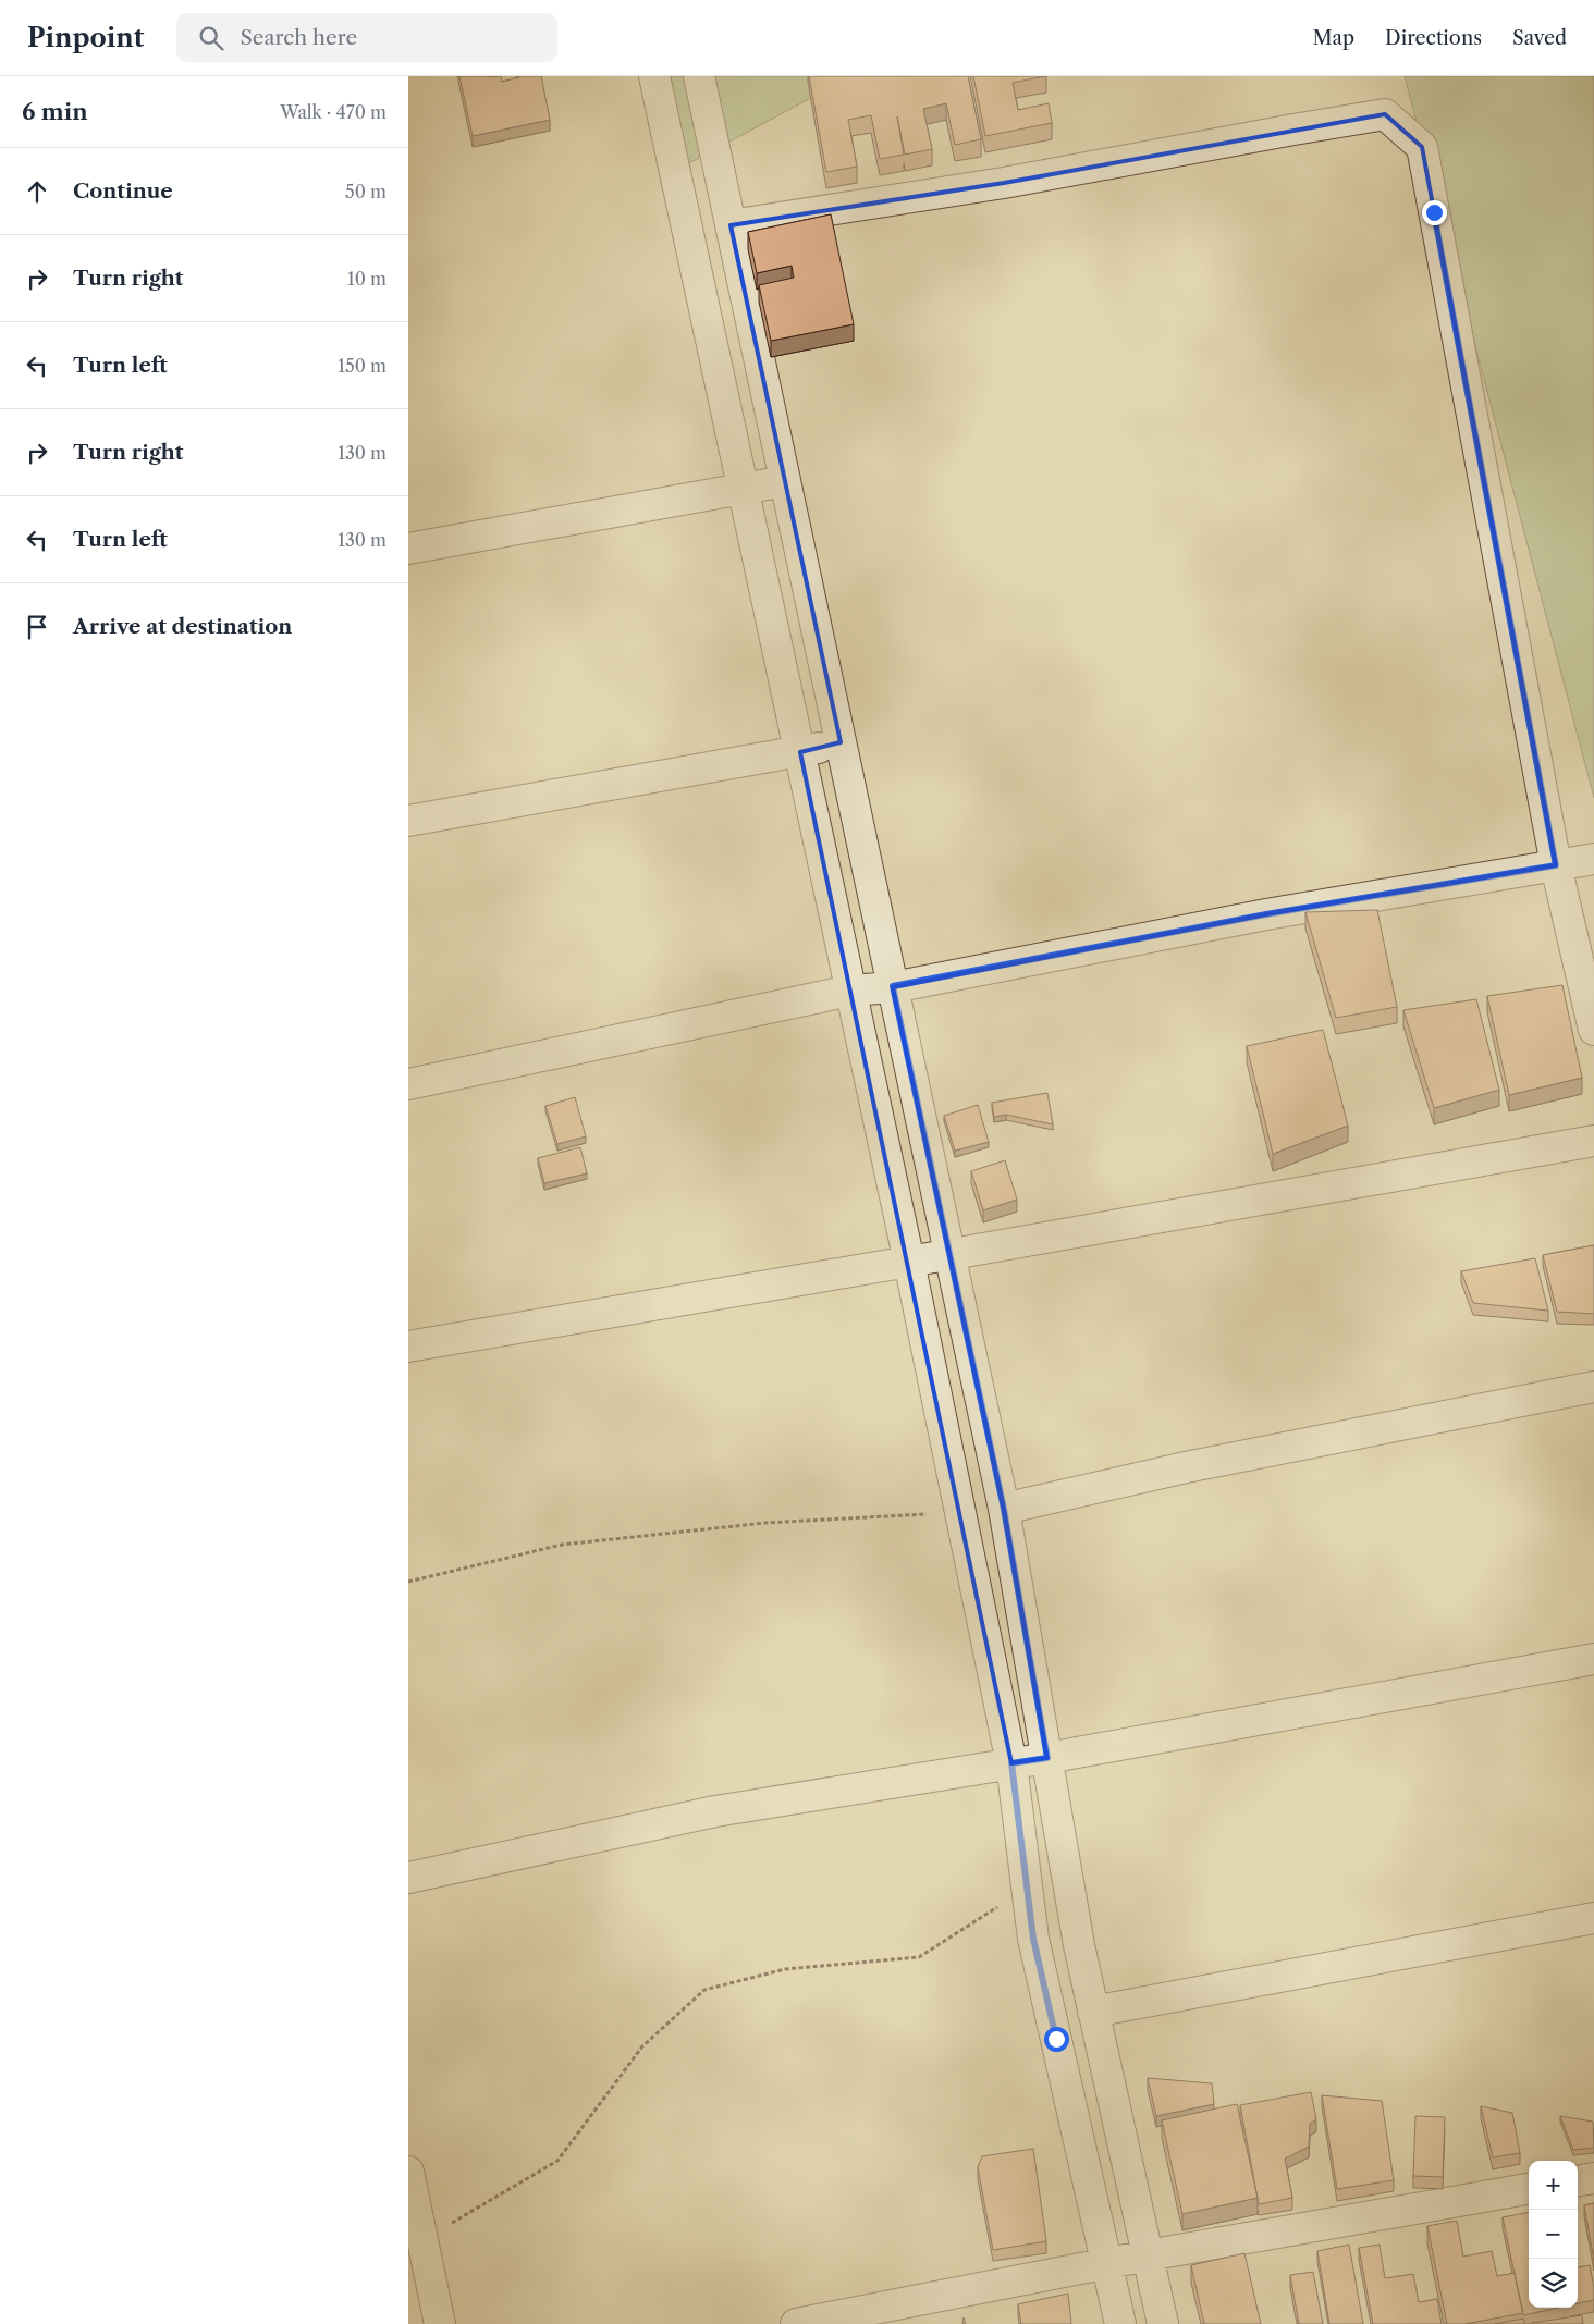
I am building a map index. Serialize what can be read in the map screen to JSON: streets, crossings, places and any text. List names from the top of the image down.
{
  "page": {
    "header": "Pinpoint",
    "search": "Search here",
    "nav": ["Map", "Directions", "Saved"],
    "heading": ["6 min", "Walk · 470 m"],
    "list": [
      ["Continue", "50 m"],
      ["Turn right", "10 m"],
      ["Turn left", "150 m"],
      ["Turn right", "130 m"],
      ["Turn left", "130 m"],
      "Arrive at destination"
    ],
    "map_buttons": ["+", "−"]
  }
}
